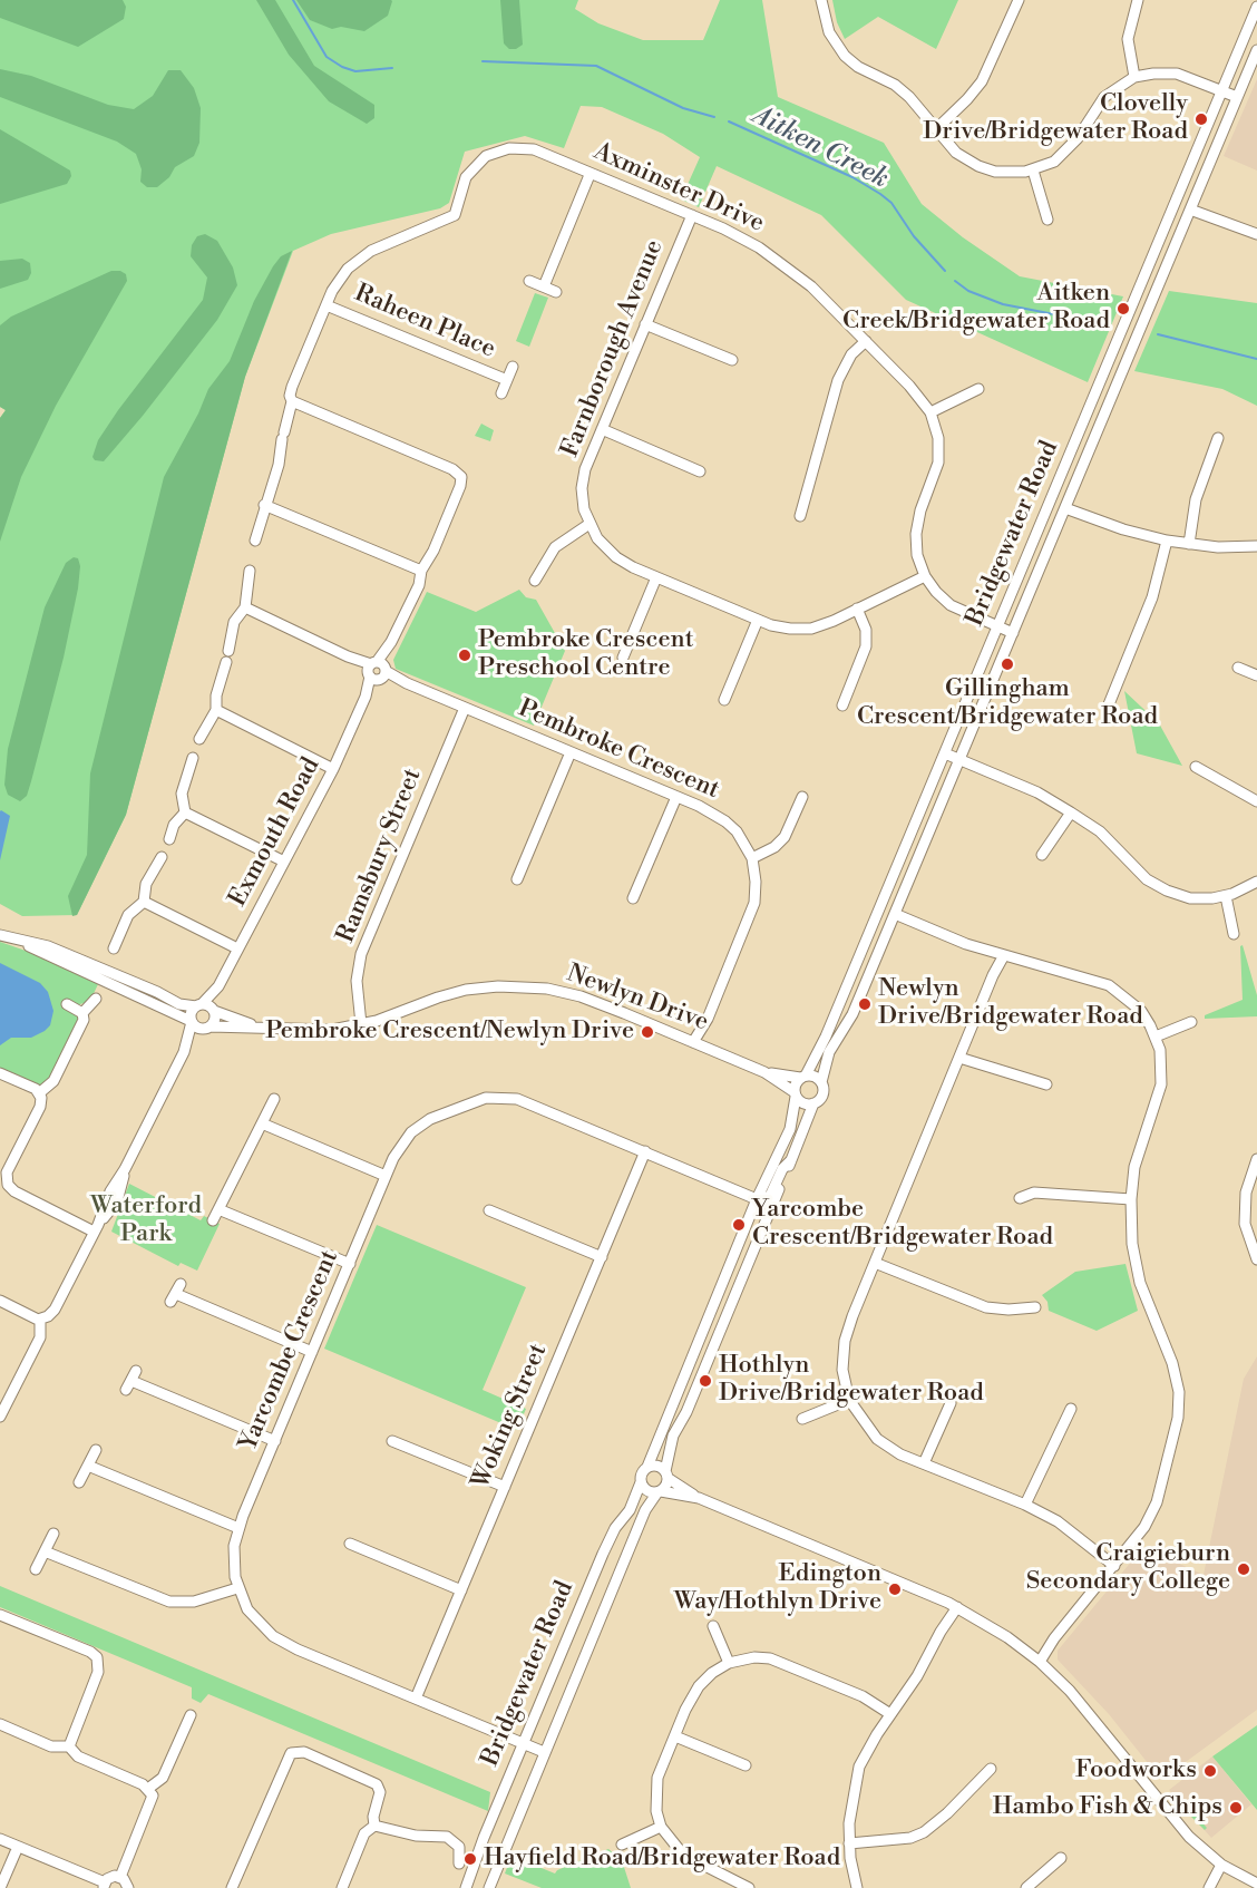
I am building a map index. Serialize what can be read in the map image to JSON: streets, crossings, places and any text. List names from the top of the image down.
{
  "streets": {
    "street": [
      "Axminster Drive",
      "Raheen Place",
      "Farnborough Avenue",
      "Bridgewater Road",
      "Pembroke Crescent",
      "Exmouth Road",
      "Ramsbury Street",
      "Newlyn Drive",
      "Yarcombe Crescent",
      "Woking Street"
    ]
  },
  "crossings": [
    ["Axminster Drive", "Raheen Place"],
    ["Axminster Drive", "Farnborough Avenue"],
    ["Axminster Drive", "Bridgewater Road"],
    ["Axminster Drive", "Exmouth Road"],
    ["Bridgewater Road", "Newlyn Drive"],
    ["Bridgewater Road", "Yarcombe Crescent"],
    ["Pembroke Crescent", "Exmouth Road"],
    ["Pembroke Crescent", "Ramsbury Street"],
    ["Exmouth Road", "Newlyn Drive"],
    ["Ramsbury Street", "Newlyn Drive"],
    ["Yarcombe Crescent", "Woking Street"]
  ],
  "water": ["Aitken Creek"],
  "parks": ["Waterford Park"],
  "places": [
    "Clovelly Drive/Bridgewater Road",
    "Aitken Creek/Bridgewater Road",
    "Pembroke Crescent Preschool Centre",
    "Gillingham Crescent/Bridgewater Road",
    "Newlyn Drive/Bridgewater Road",
    "Pembroke Crescent/Newlyn Drive",
    "Yarcombe Crescent/Bridgewater Road",
    "Hothlyn Drive/Bridgewater Road",
    "Craigieburn Secondary College",
    "Edington Way/Hothlyn Drive",
    "Foodworks",
    "Hambo Fish & Chips",
    "Hayfield Road/Bridgewater Road"
  ]
}
